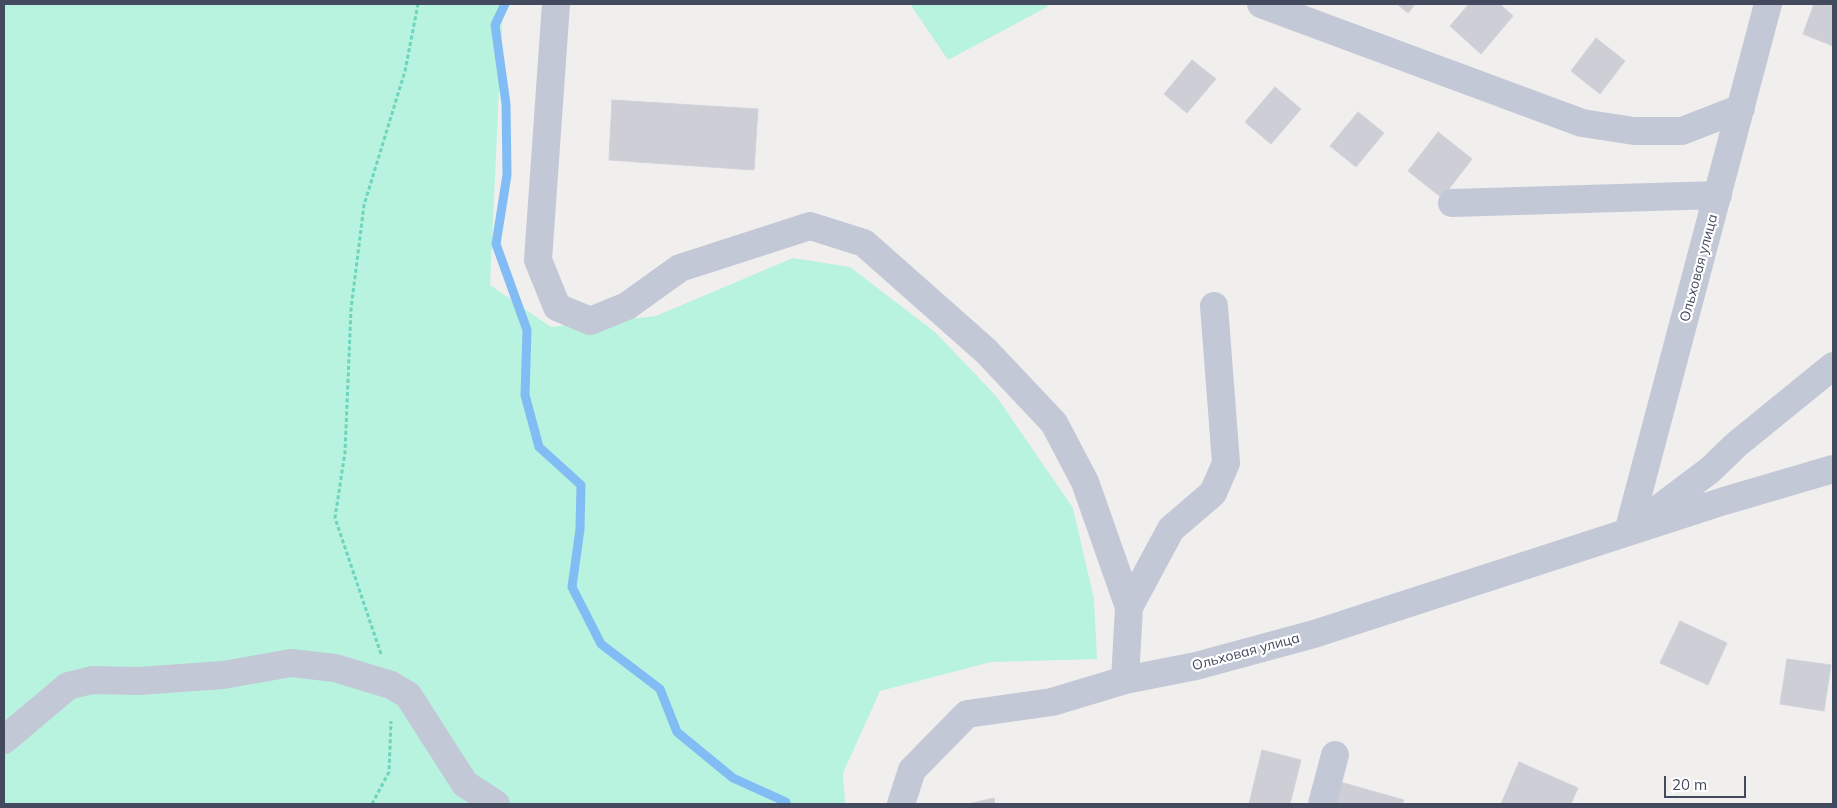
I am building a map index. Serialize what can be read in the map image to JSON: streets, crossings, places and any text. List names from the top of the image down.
{
  "streets": {
    "street": ["Ольховая улица"]
  },
  "scale_bar": "20 m"
}
